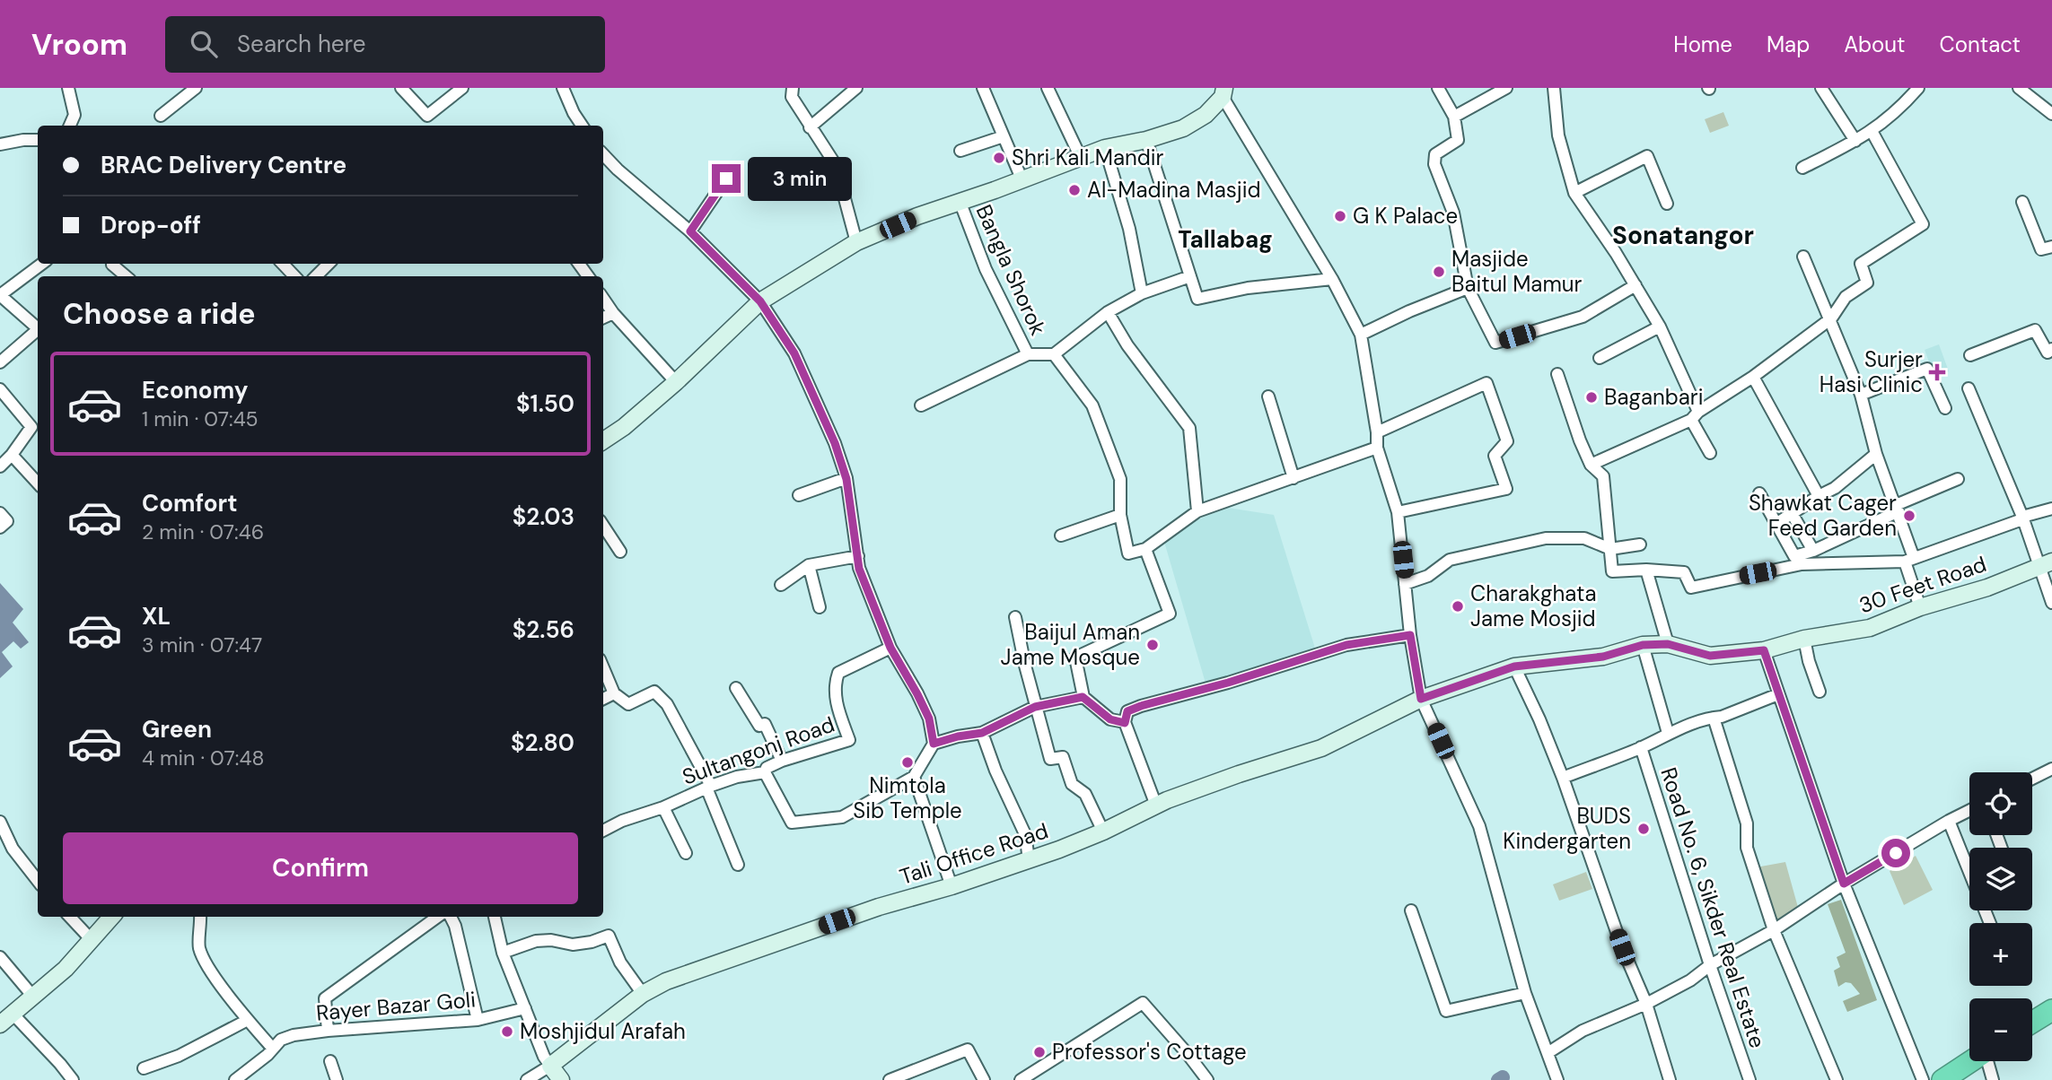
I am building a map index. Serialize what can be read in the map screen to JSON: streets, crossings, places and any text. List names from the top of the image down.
{
  "streets": {
    "street": [
      "Bangla Shorok",
      "30 Feet Road",
      "Sultangonj Road",
      "Tali Office Road",
      "Road No. 6, Sikder Real Estate",
      "Rayer Bazar Goli"
    ]
  },
  "crossings": [
    ["30 Feet Road", "Tali Office Road"]
  ],
  "districts": ["Sonatangor", "Tallabag"],
  "places": {
    "other": [
      "Shri Kali Mandir",
      "Al-Madina Masjid",
      "G K Palace",
      "Masjide Baitul Mamur",
      "Baganbari",
      "Shawkat Cager Feed Garden",
      "Charakghata Jame Mosjid",
      "Baijul Aman Jame Mosque",
      "Nimtola Sib Temple",
      "BUDS Kindergarten",
      "Moshjidul Arafah",
      "Professor's Cottage"
    ],
    "health": ["Surjer Hasi Clinic"]
  },
  "page": {
    "header": "Vroom",
    "search": "Search here",
    "nav": [
      "Home",
      "Map",
      "About",
      "Contact"
    ],
    "banner": ["BRAC Delivery Centre", "Drop-off"],
    "bubble": "3 min",
    "heading": "Choose a ride",
    "list": [
      {
        "name": "Economy",
        "note": "1 min · 07:45",
        "value": "$1.50"
      },
      {
        "name": "Comfort",
        "note": "2 min · 07:46",
        "value": "$2.03"
      },
      {
        "name": "XL",
        "note": "3 min · 07:47",
        "value": "$2.56"
      },
      {
        "name": "Green",
        "note": "4 min · 07:48",
        "value": "$2.80"
      }
    ],
    "map_buttons": ["+", "−"],
    "buttons": "Confirm"
  }
}
